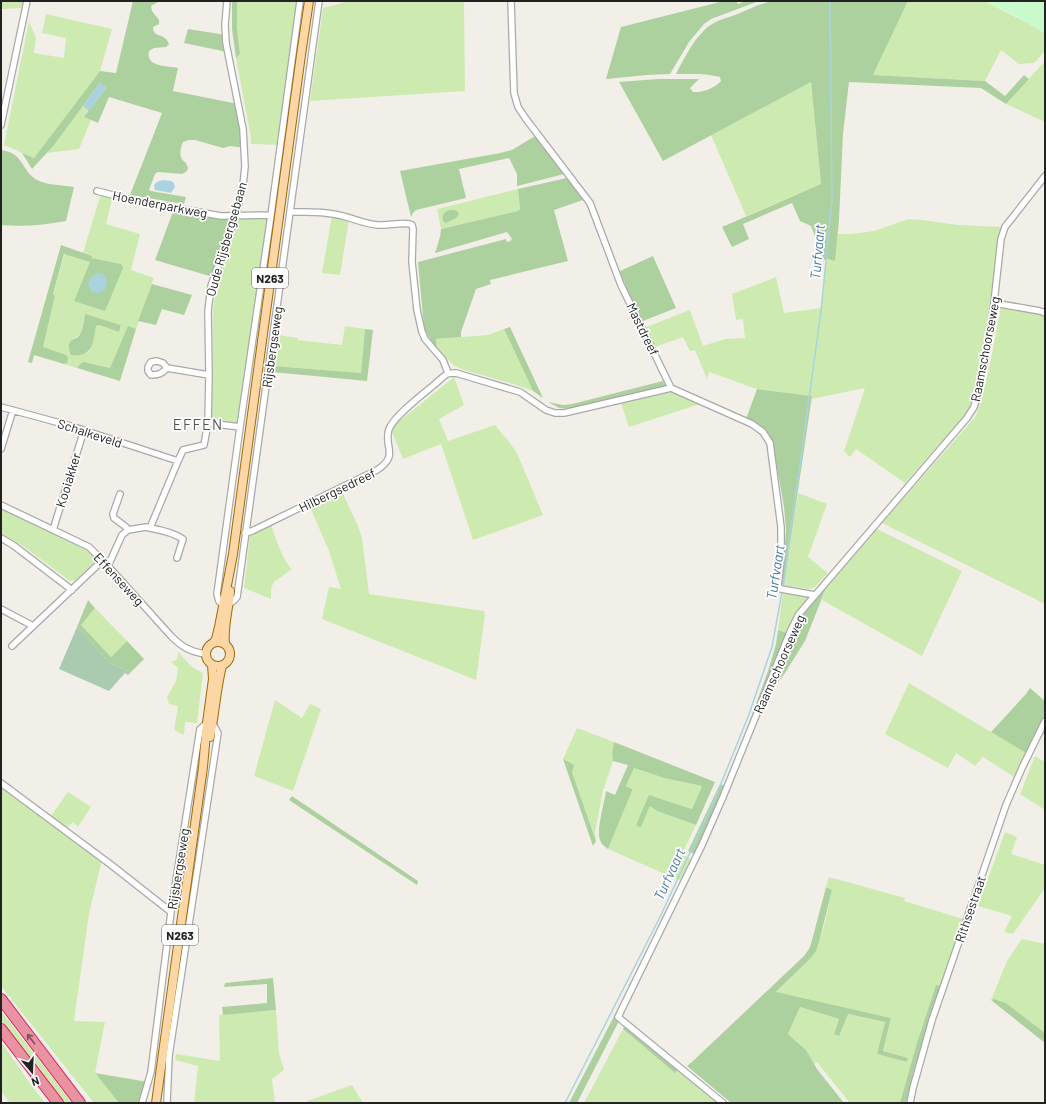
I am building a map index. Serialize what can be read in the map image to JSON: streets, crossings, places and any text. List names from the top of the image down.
{
  "streets": {
    "main road": ["N263", "Rijsbergseweg"],
    "street": [
      "Hoenderparkweg",
      "Oude Rijsbergsebaan",
      "Mastdreef",
      "Raamschoorseweg",
      "Schalkeveld",
      "Kooiakker",
      "Hilbergsedreef",
      "Effenseweg",
      "Rithsestraat"
    ]
  },
  "crossings": [
    ["Hoenderparkweg", "Oude Rijsbergsebaan"],
    ["Hoenderparkweg", "Rijsbergseweg"],
    ["Oude Rijsbergsebaan", "Schalkeveld"],
    ["N263", "Rijsbergseweg"],
    ["N263", "Effenseweg"],
    ["Rijsbergseweg", "Hilbergsedreef"],
    ["Rijsbergseweg", "Effenseweg"],
    ["Schalkeveld", "Kooiakker"],
    ["Kooiakker", "Effenseweg"]
  ],
  "districts": ["EFFEN"],
  "water": ["Turfvaart"],
  "north": "bottom"
}
